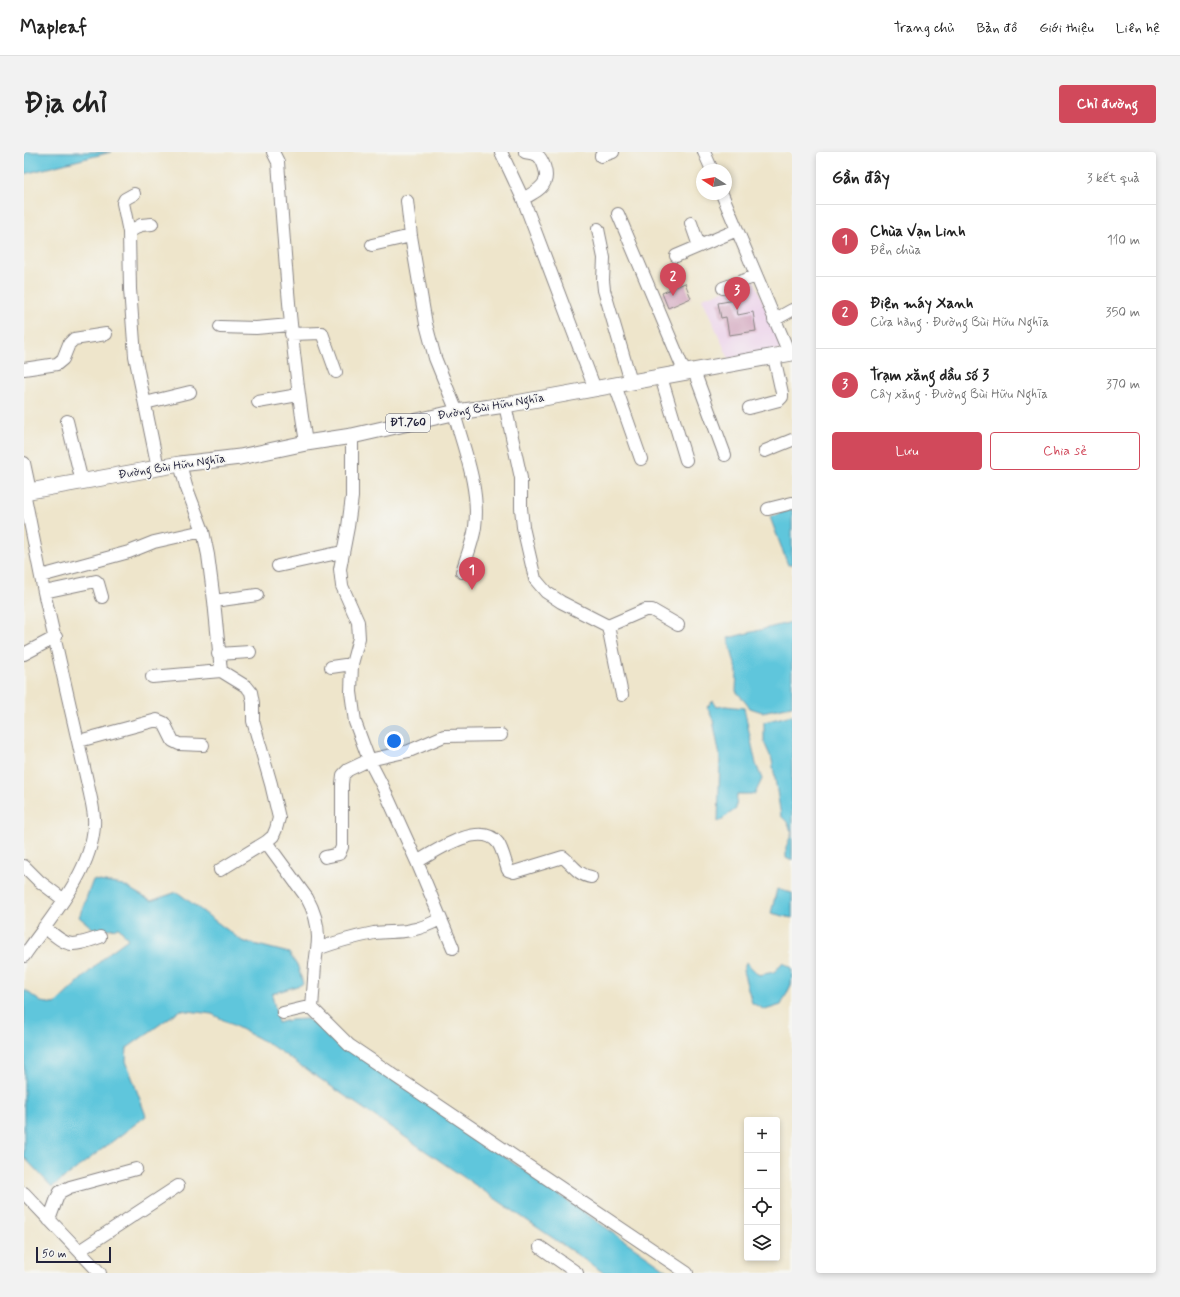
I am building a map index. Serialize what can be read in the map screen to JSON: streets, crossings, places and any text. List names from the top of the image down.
{
  "streets": {
    "main road": ["Đường Bùi Hữu Nghĩa", "ĐT.760"]
  },
  "scale_bar": "50 m",
  "north": "left",
  "page": {
    "header": "Mapleaf",
    "nav": [
      "Trang chủ",
      "Bản đồ",
      "Giới thiệu",
      "Liên hệ"
    ],
    "buttons": [
      "Chỉ đường",
      ["Lưu", "Chia sẻ"]
    ],
    "title": "Địa chỉ",
    "heading": ["Gần đây", "3 kết quả"],
    "list": [
      {
        "mark": "1",
        "name": "Chùa Vạn Linh",
        "note": "Đền chùa",
        "value": "110 m"
      },
      {
        "mark": "2",
        "name": "Điện máy Xanh",
        "note": "Cửa hàng · Đường Bùi Hữu Nghĩa",
        "value": "350 m"
      },
      {
        "mark": "3",
        "name": "Trạm xăng dầu số 3",
        "note": "Cây xăng · Đường Bùi Hữu Nghĩa",
        "value": "370 m"
      }
    ],
    "pins": ["2", "3", "1"],
    "map_buttons": ["+", "−"],
    "scale": "50 m"
  }
}
